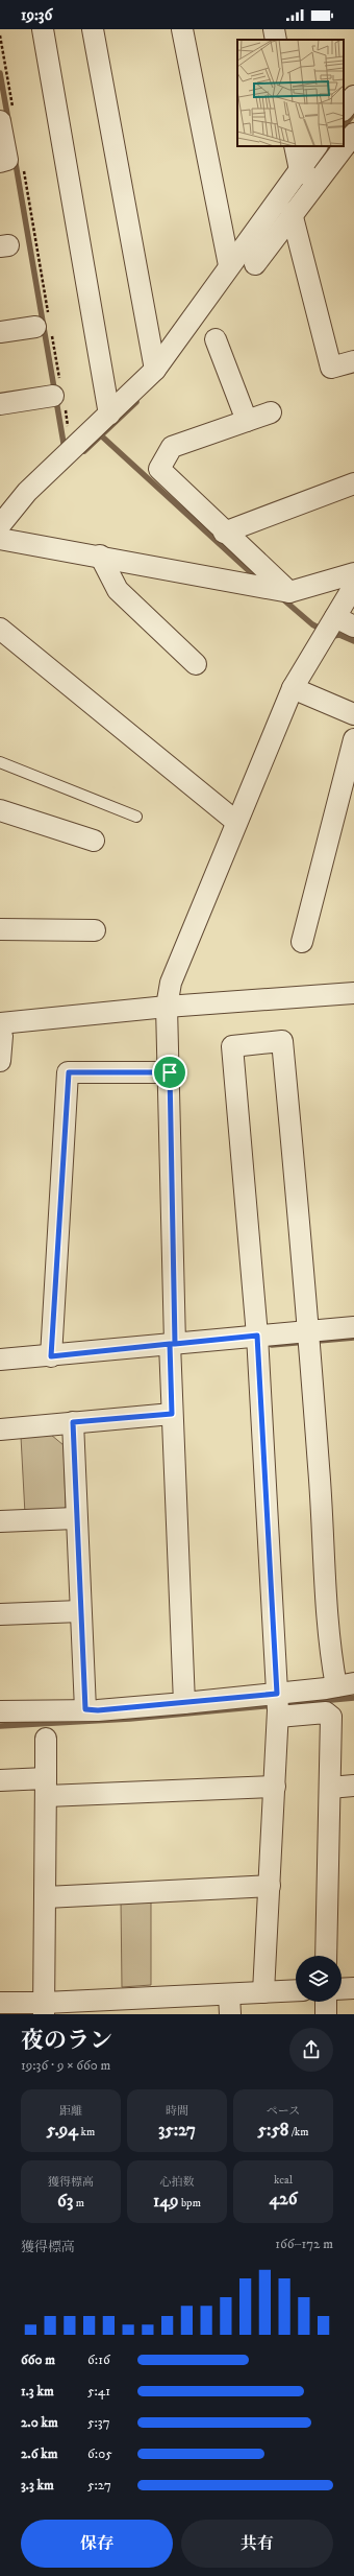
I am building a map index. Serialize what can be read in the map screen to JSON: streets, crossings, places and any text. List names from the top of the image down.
{
  "page": {
    "status": "19:36",
    "heading": ["夜のラン", "19:36 · 9 × 660 m"],
    "stats": [
      ["距離", "5.94 km"],
      ["時間", "35:27"],
      ["ペース", "5:58 /km"],
      ["獲得標高", "63 m"],
      ["心拍数", "149 bpm"],
      ["kcal", "426"]
    ],
    "chart": ["獲得標高", "166–172 m"],
    "list": [
      {
        "name": "660 m",
        "note": "6:16"
      },
      {
        "name": "1.3 km",
        "note": "5:41"
      },
      {
        "name": "2.0 km",
        "note": "5:37"
      },
      {
        "name": "2.6 km",
        "note": "6:05"
      },
      {
        "name": "3.3 km",
        "note": "5:27"
      }
    ],
    "buttons": ["保存", "共有"]
  }
}
